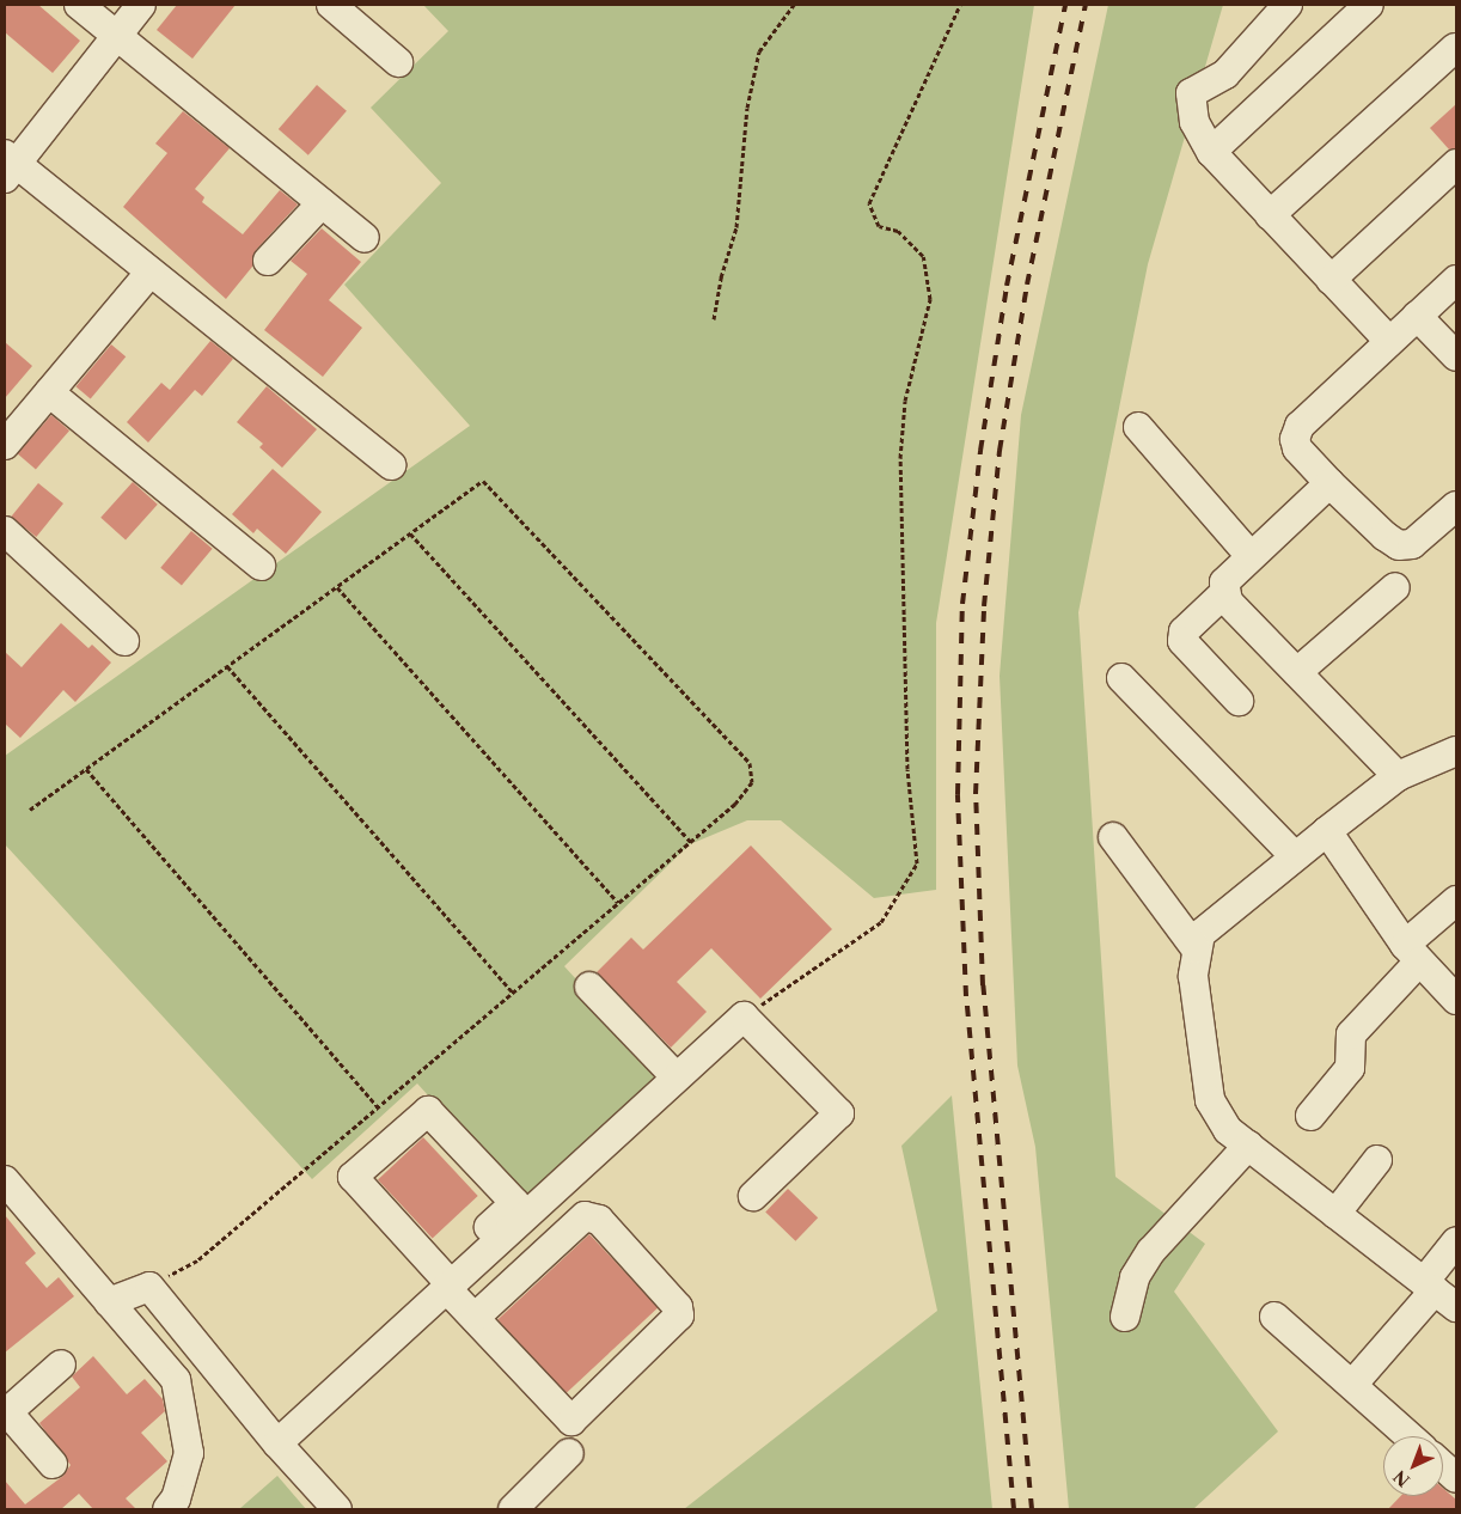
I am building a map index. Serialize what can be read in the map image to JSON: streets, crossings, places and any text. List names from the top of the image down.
{
  "north": "bottom left"
}
